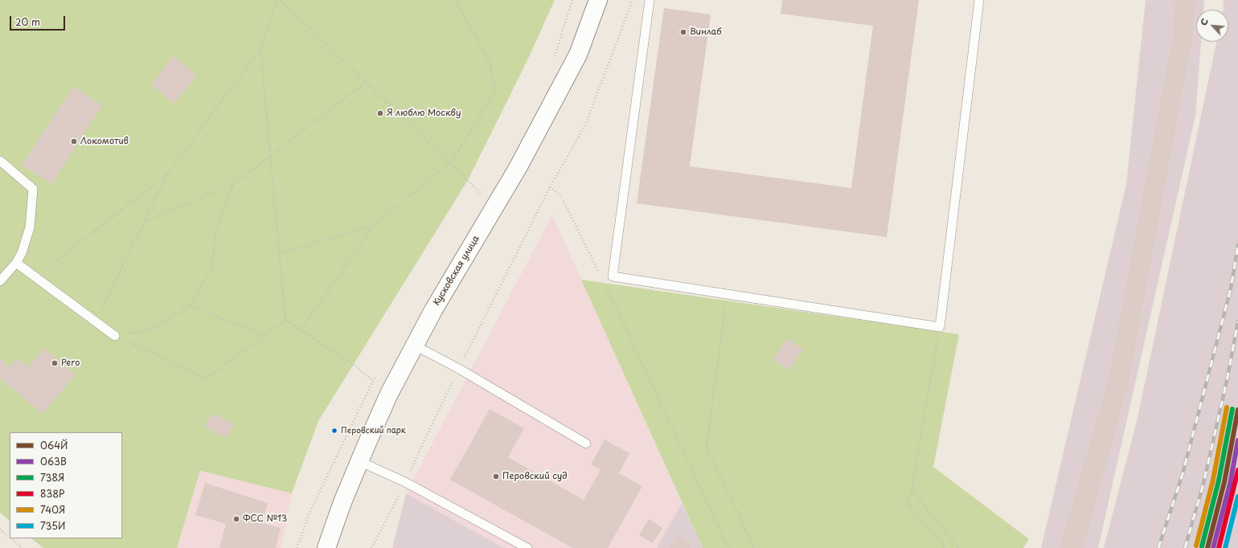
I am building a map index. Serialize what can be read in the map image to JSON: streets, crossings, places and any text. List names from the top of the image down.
{
  "streets": {
    "street": ["Кусковская улица"]
  },
  "places": [
    "Винлаб",
    "Я люблю Москву",
    "Локомотив",
    "Pero",
    "Перовский парк",
    "Перовский суд",
    "ФСС №13"
  ],
  "lines": [
    "transit line 740Я",
    "transit line 738Я",
    "transit line 064Й",
    "transit line 063В",
    "transit line 838Р",
    "transit line 735И"
  ],
  "legend": [
    "064Й",
    "063В",
    "738Я",
    "838Р",
    "740Я",
    "735И"
  ],
  "scale_bar": "20 m",
  "north": "top left"
}
